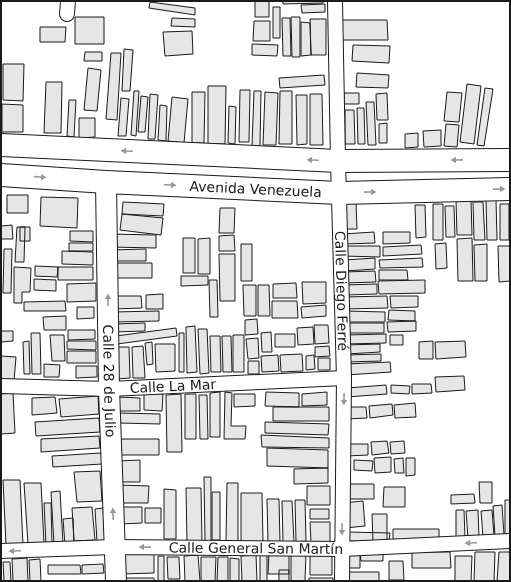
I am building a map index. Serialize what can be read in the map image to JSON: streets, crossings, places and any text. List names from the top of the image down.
{
  "streets": {
    "main road": ["Avenida Venezuela"],
    "street": [
      "Calle Diego Ferré",
      "Calle 28 de Julio",
      "Calle La Mar",
      "Calle General San Martín"
    ]
  },
  "crossings": [
    ["Avenida Venezuela", "Calle Diego Ferré"],
    ["Avenida Venezuela", "Calle 28 de Julio"],
    ["Calle Diego Ferré", "Calle La Mar"],
    ["Calle Diego Ferré", "Calle General San Martín"],
    ["Calle 28 de Julio", "Calle La Mar"],
    ["Calle 28 de Julio", "Calle General San Martín"]
  ],
  "one_way": ["Calle 28 de Julio", "Calle General San Martín"]
}
